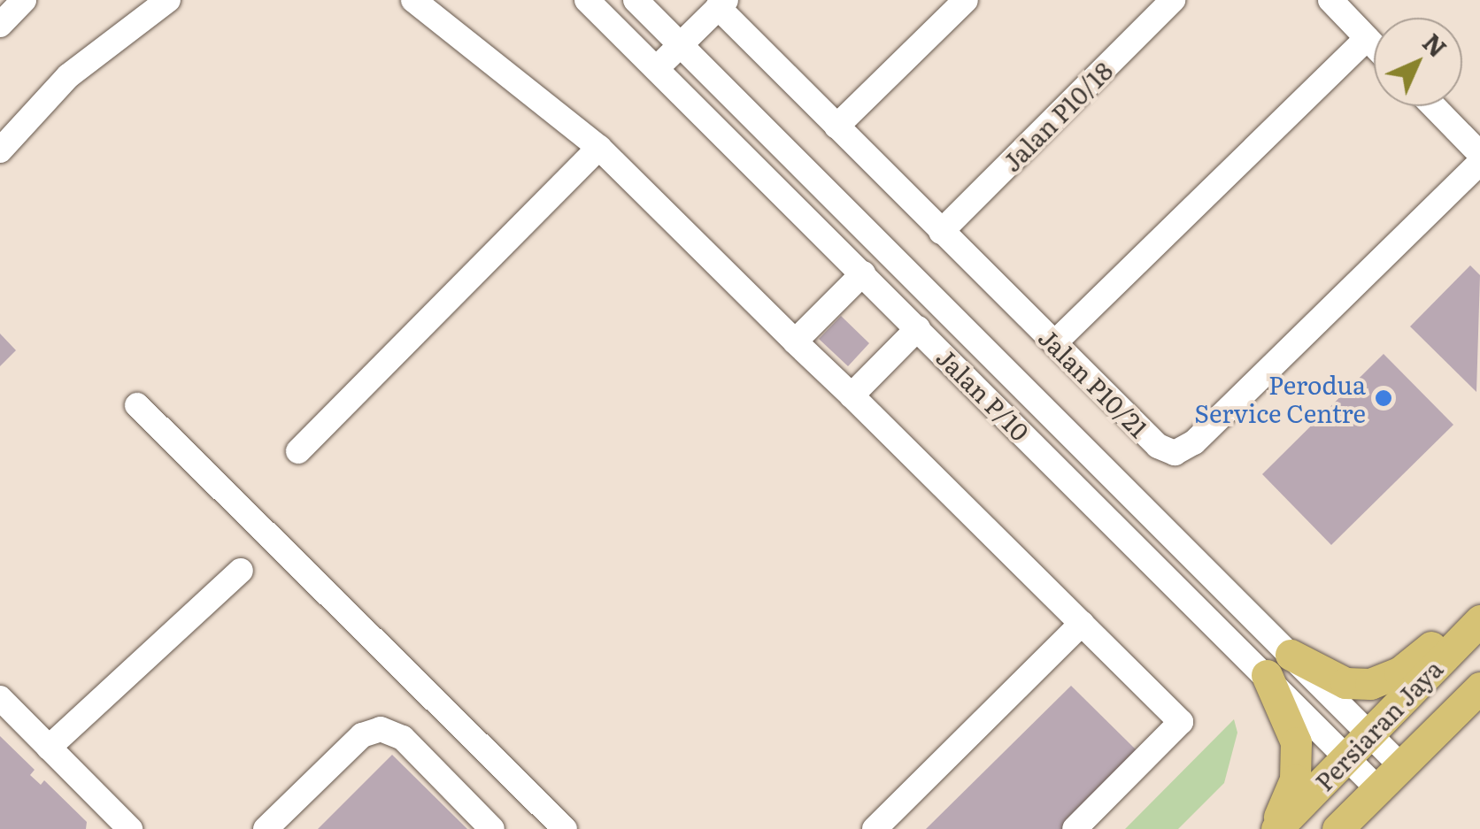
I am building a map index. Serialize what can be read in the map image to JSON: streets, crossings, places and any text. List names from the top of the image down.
{
  "streets": {
    "main road": ["Persiaran Jaya"],
    "street": ["Jalan P10/18", "Jalan P10/21", "Jalan P/10"]
  },
  "crossings": [
    ["Jalan P10/18", "Jalan P10/21"],
    ["Jalan P/10", "Persiaran Jaya"]
  ],
  "places": ["Perodua Service Centre"],
  "north": "top right"
}
